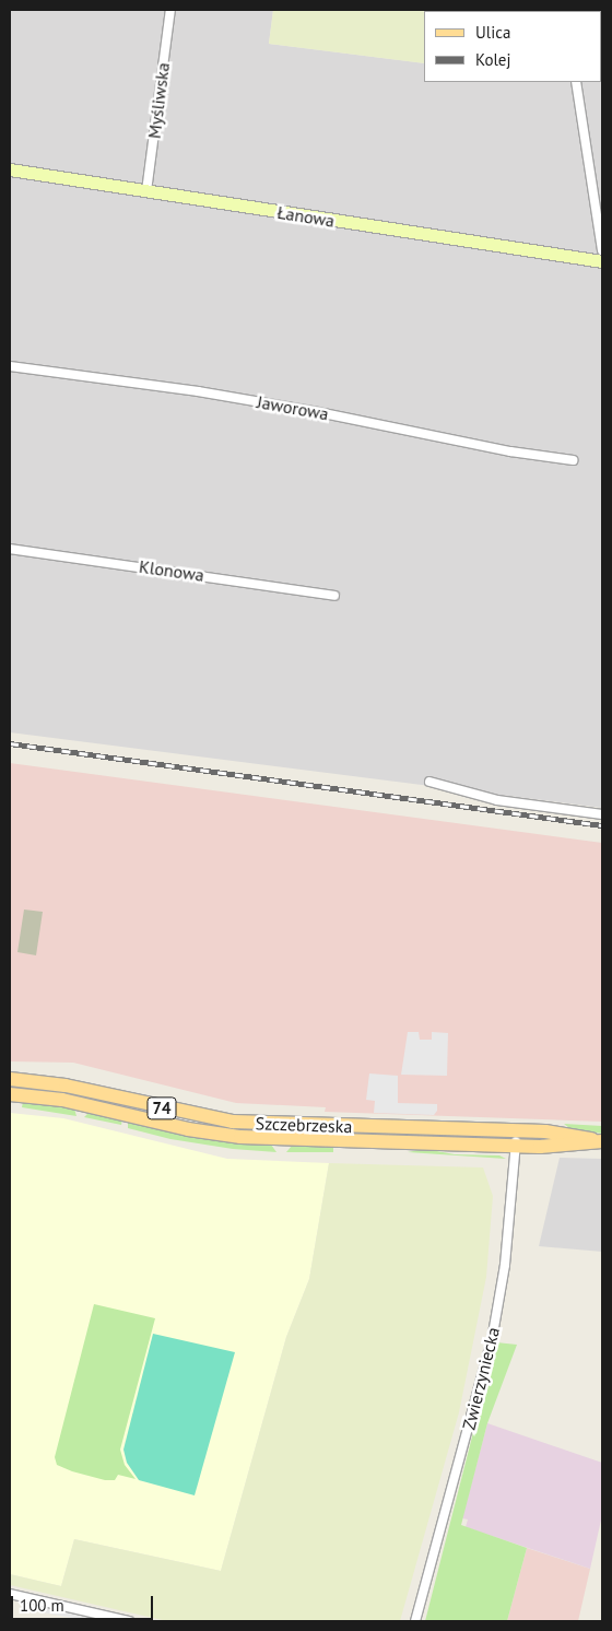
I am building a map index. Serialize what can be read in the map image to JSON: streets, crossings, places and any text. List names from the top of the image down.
{
  "streets": {
    "main road": ["74", "Szczebrzeska"],
    "street": [
      "Myśliwska",
      "Łanowa",
      "Jaworowa",
      "Klonowa",
      "Zwierzyniecka"
    ]
  },
  "crossings": [
    ["Myśliwska", "Łanowa"],
    ["Szczebrzeska", "Zwierzyniecka"]
  ],
  "legend": ["Ulica", "Kolej"],
  "scale_bar": "100 m"
}
